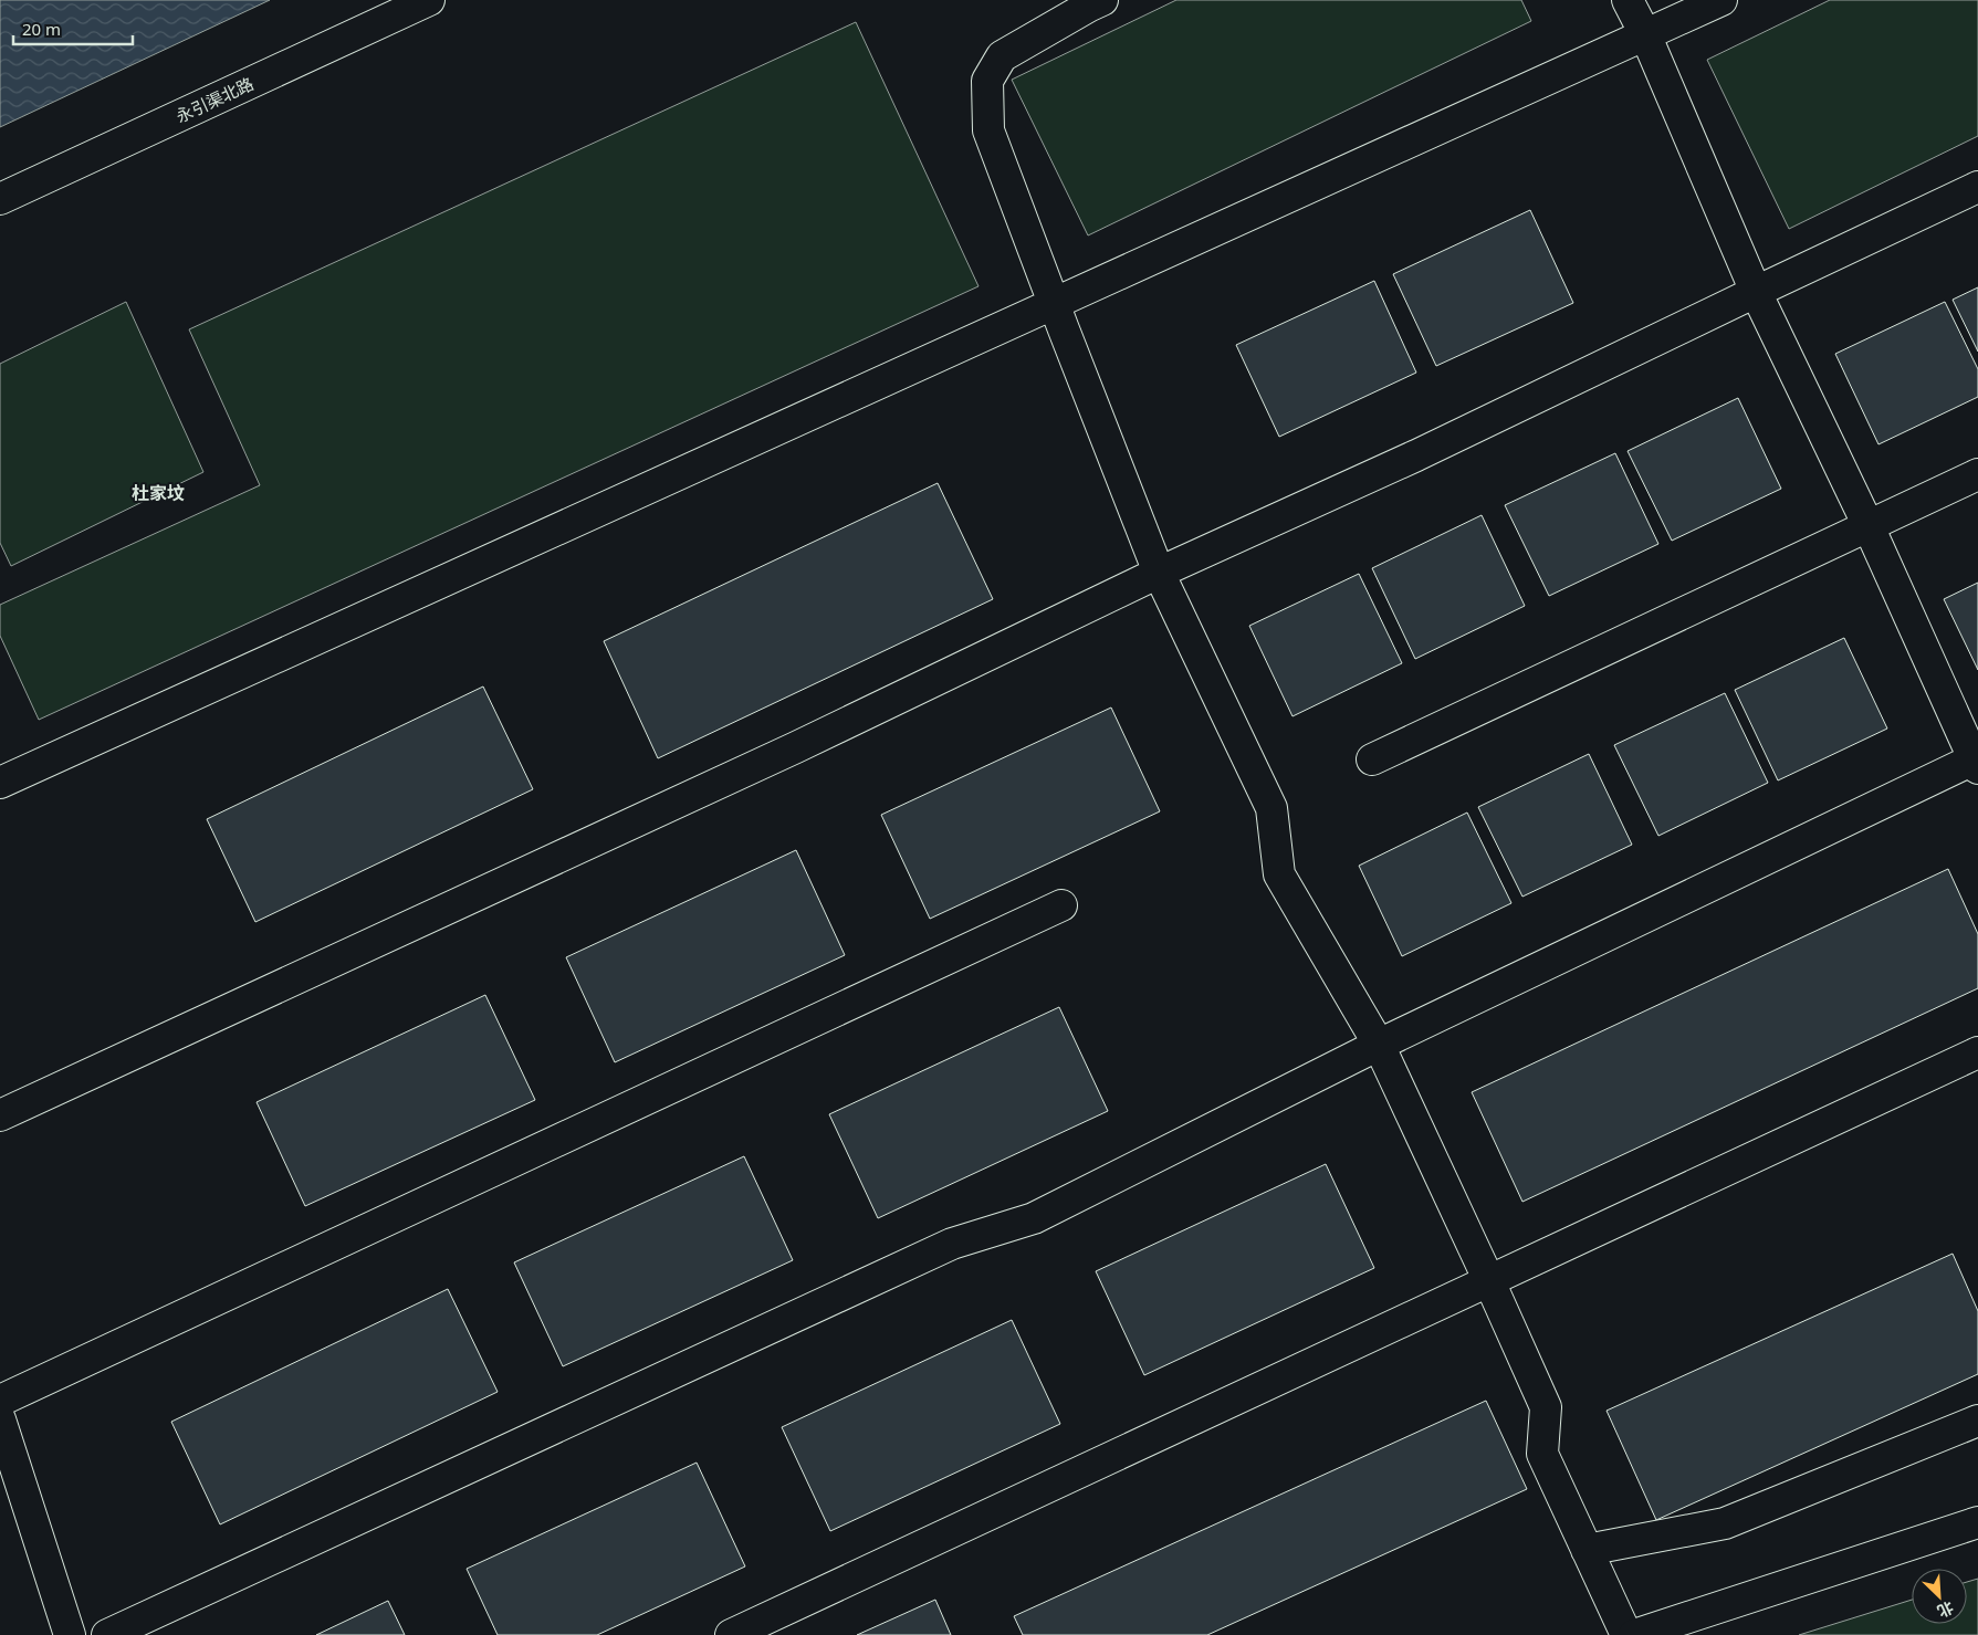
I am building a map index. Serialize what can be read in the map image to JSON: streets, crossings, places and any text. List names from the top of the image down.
{
  "streets": {
    "street": ["永引渠北路"]
  },
  "districts": ["杜家坟"],
  "scale_bar": "20 m",
  "north": "bottom right"
}
